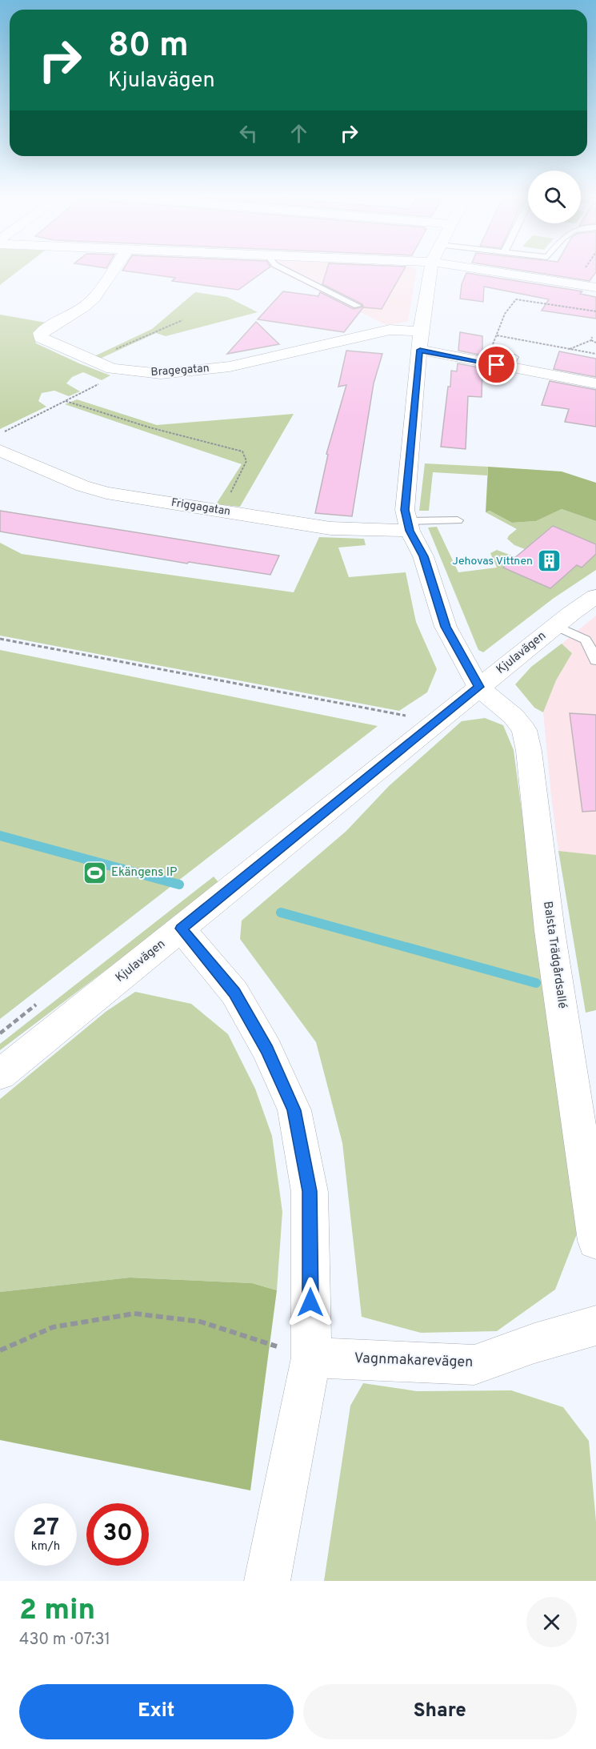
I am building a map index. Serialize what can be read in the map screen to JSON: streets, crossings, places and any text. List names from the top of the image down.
{
  "streets": {
    "street": [
      "Bragegatan",
      "Friggagatan",
      "Kjulavägen",
      "Balsta Trädgårdsallé",
      "Vagnmakarevägen"
    ]
  },
  "crossings": [
    ["Kjulavägen", "Balsta Trädgårdsallé"]
  ],
  "places": {
    "building": ["Jehovas Vittnen"],
    "sports": ["Ekängens IP"]
  },
  "page": {
    "turn": ["80 m", "Kjulavägen"],
    "speed": "27 km/h",
    "limit": "30",
    "heading": ["2 min", "430 m · 07:31"],
    "buttons": ["Exit", "Share"]
  }
}
